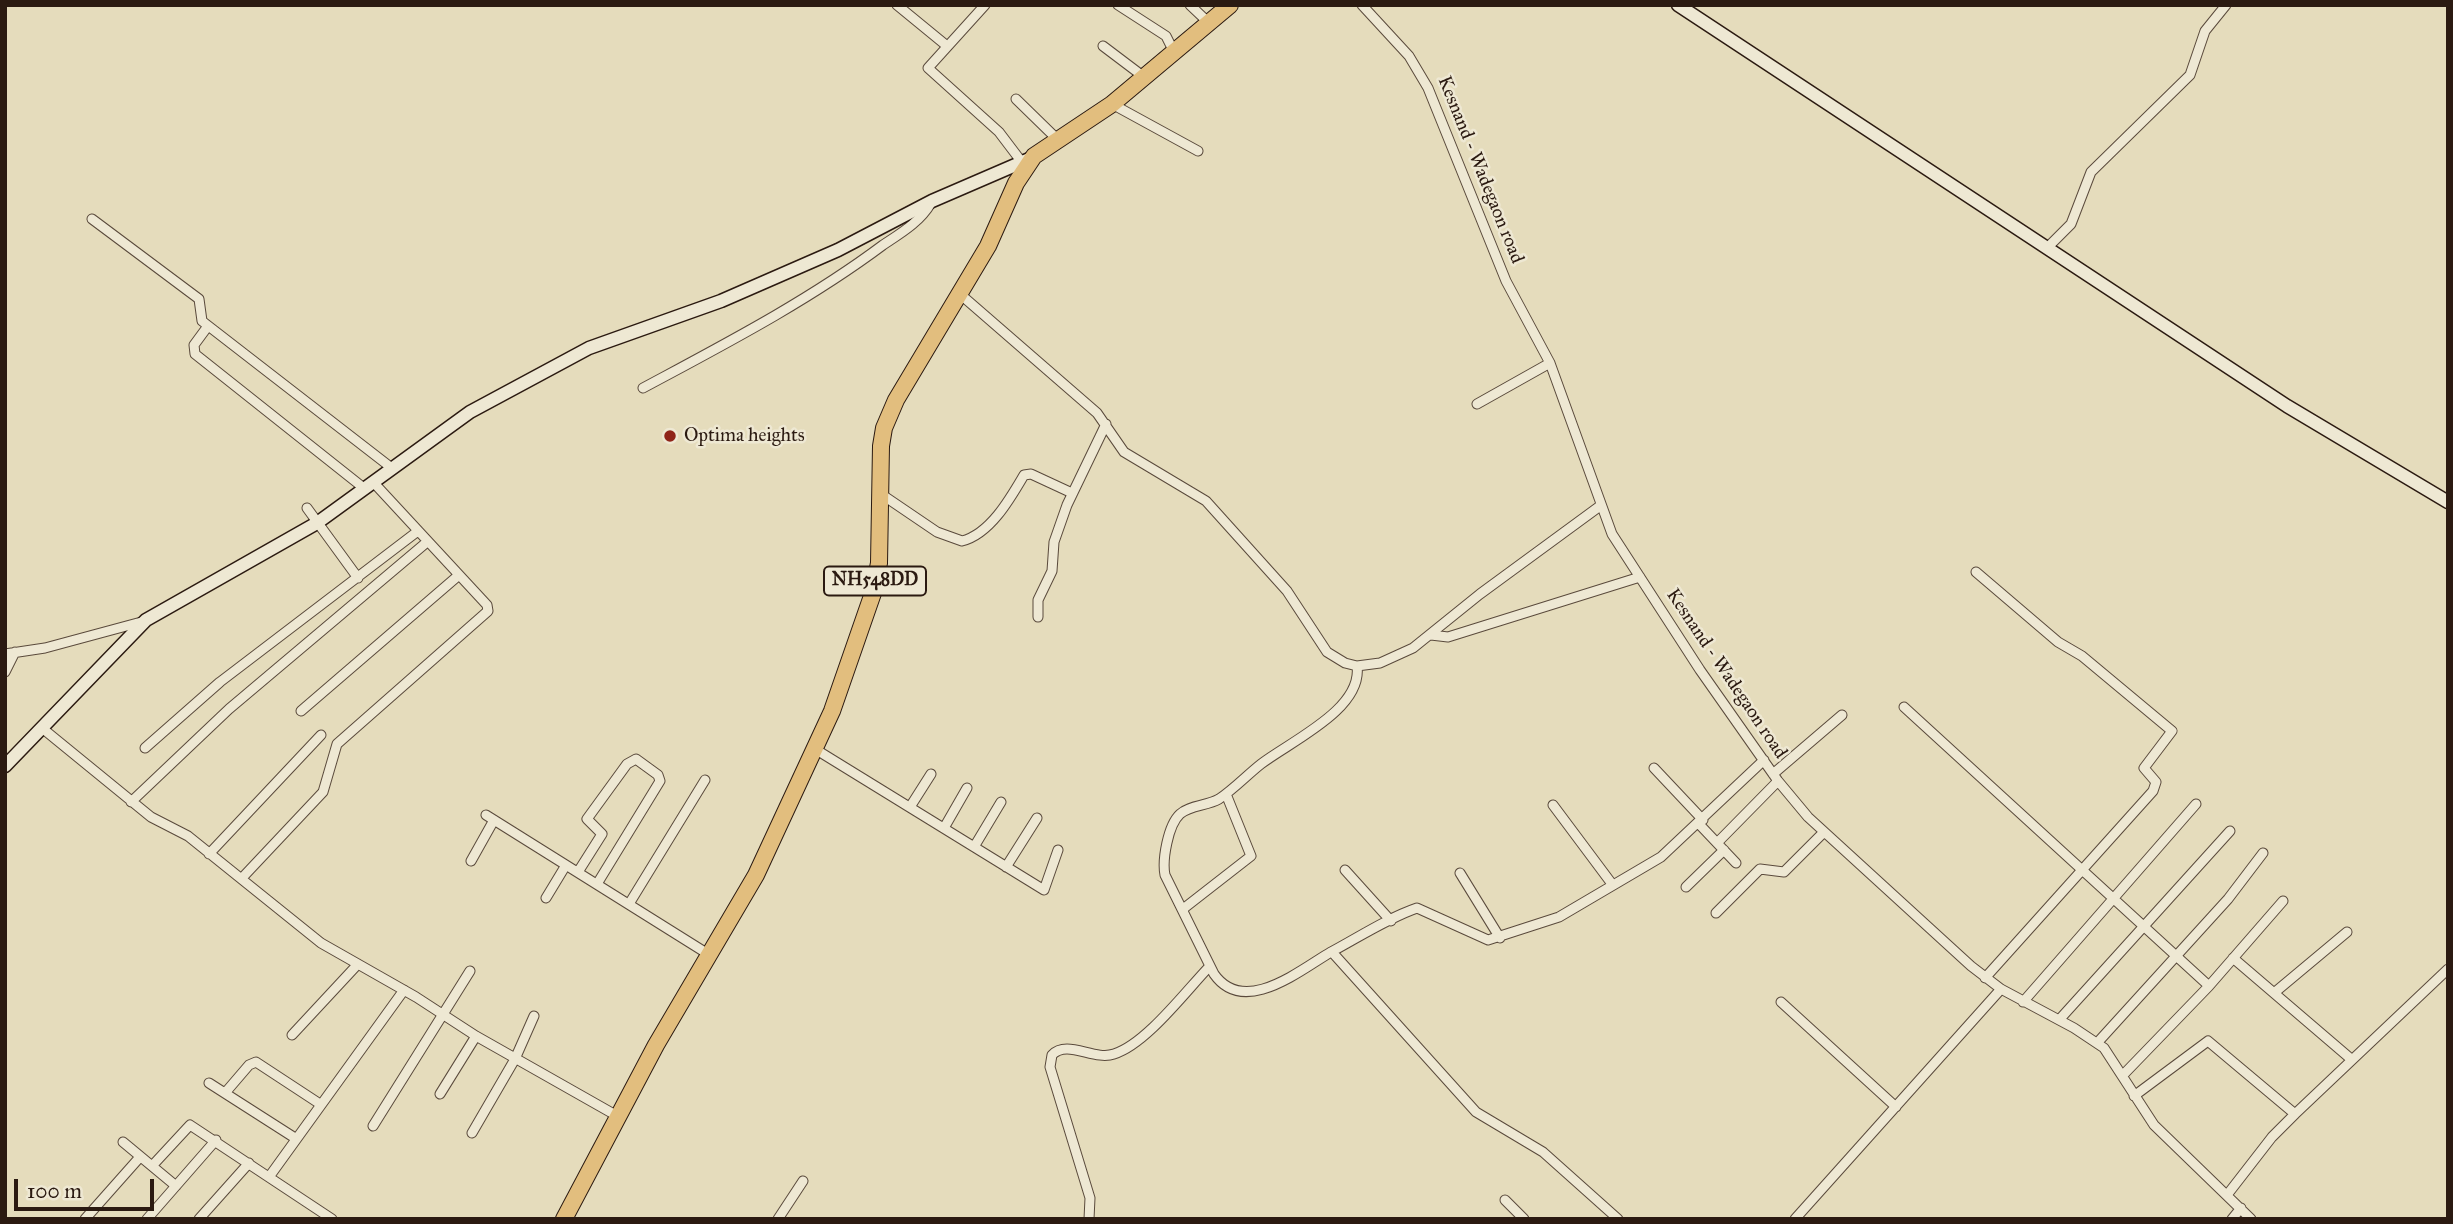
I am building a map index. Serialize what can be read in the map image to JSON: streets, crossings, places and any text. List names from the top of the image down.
{
  "streets": {
    "highway": ["NH548DD"],
    "street": ["Kesnand - Wadegaon road"]
  },
  "places": ["Optima heights"],
  "scale_bar": "100 m"
}
